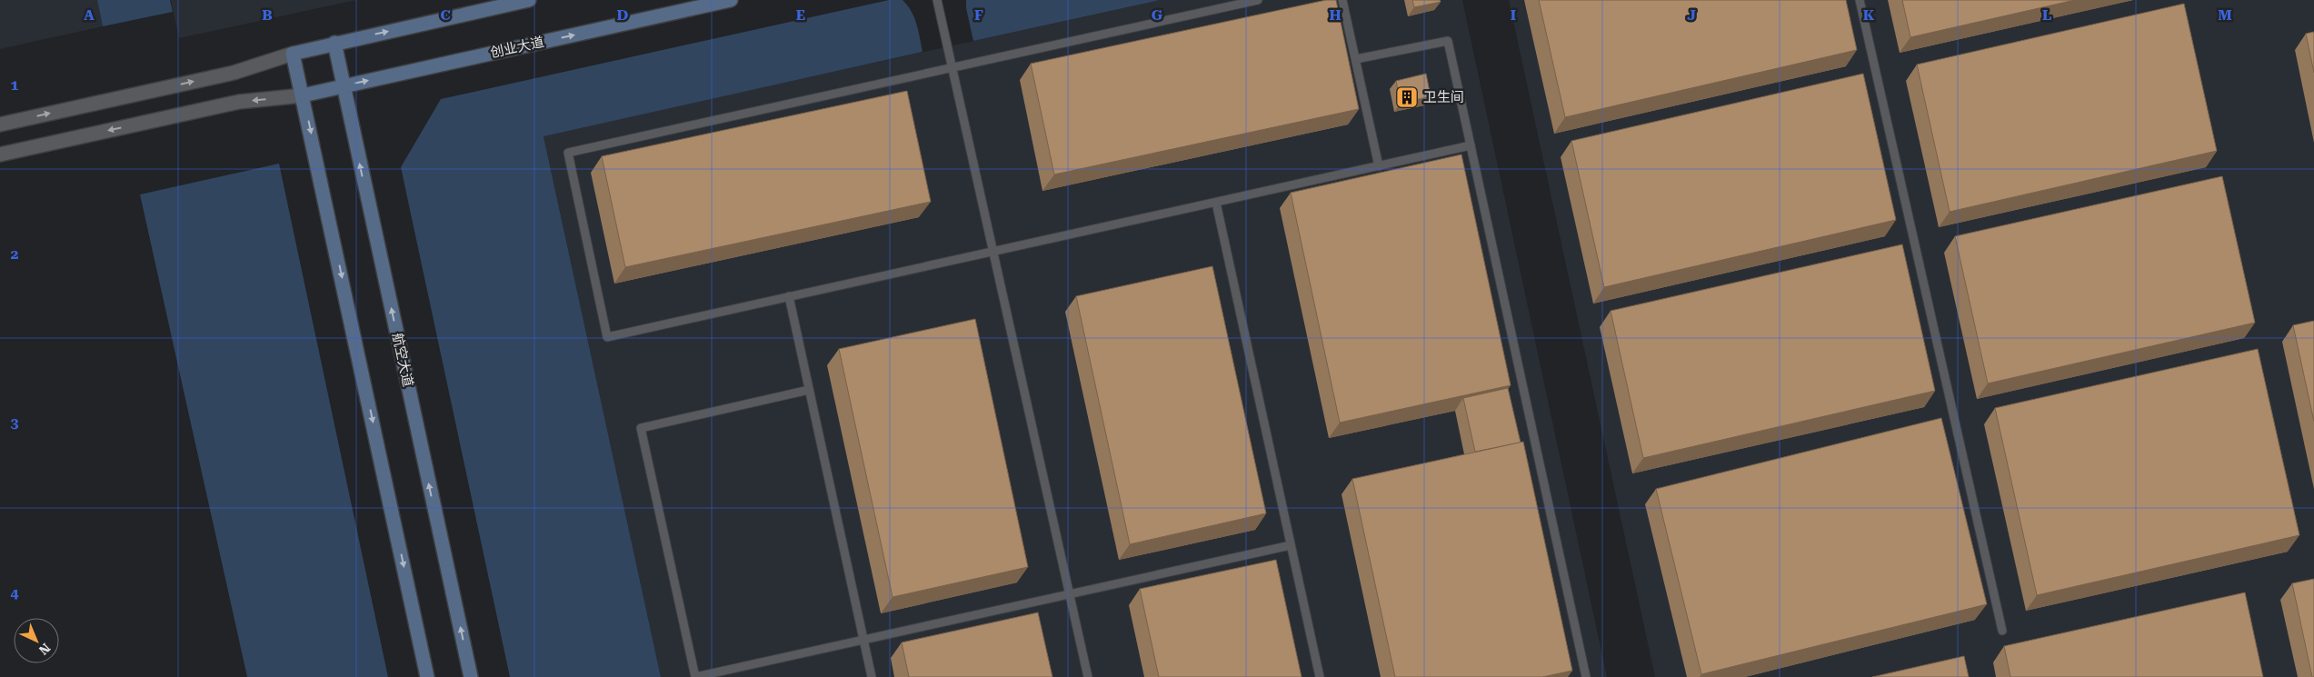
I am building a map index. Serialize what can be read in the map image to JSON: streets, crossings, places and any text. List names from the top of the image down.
{
  "streets": {
    "main road": ["创业大道", "航空大道"]
  },
  "crossings": [
    ["创业大道", "航空大道"]
  ],
  "places": {
    "building": ["卫生间"]
  },
  "north": "bottom right",
  "grid": {
    "columns": [
      "A",
      "B",
      "C",
      "D",
      "E",
      "F",
      "G",
      "H",
      "I",
      "J",
      "K",
      "L",
      "M"
    ],
    "rows": [
      "1",
      "2",
      "3",
      "4"
    ]
  }
}
